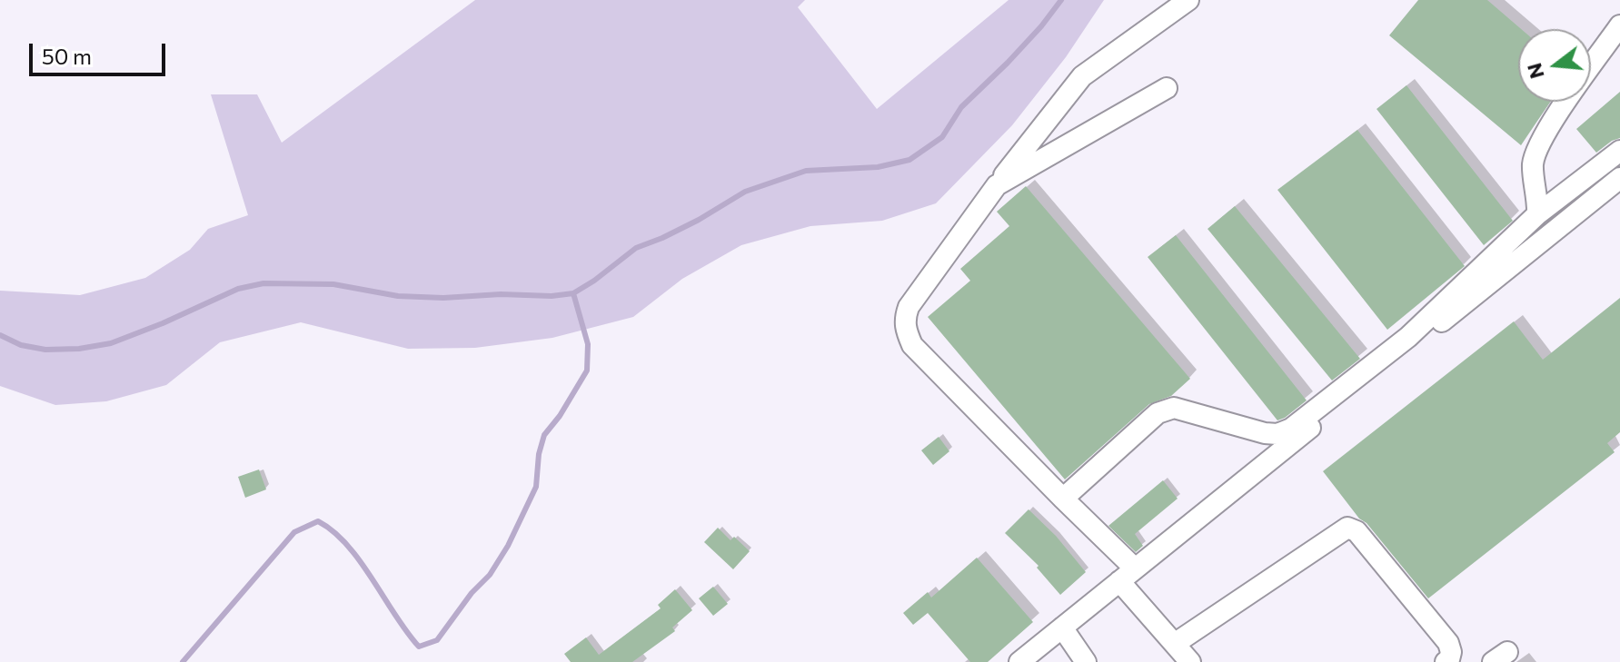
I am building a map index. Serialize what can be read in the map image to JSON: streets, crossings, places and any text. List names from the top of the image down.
{
  "scale_bar": "50 m",
  "north": "left"
}
